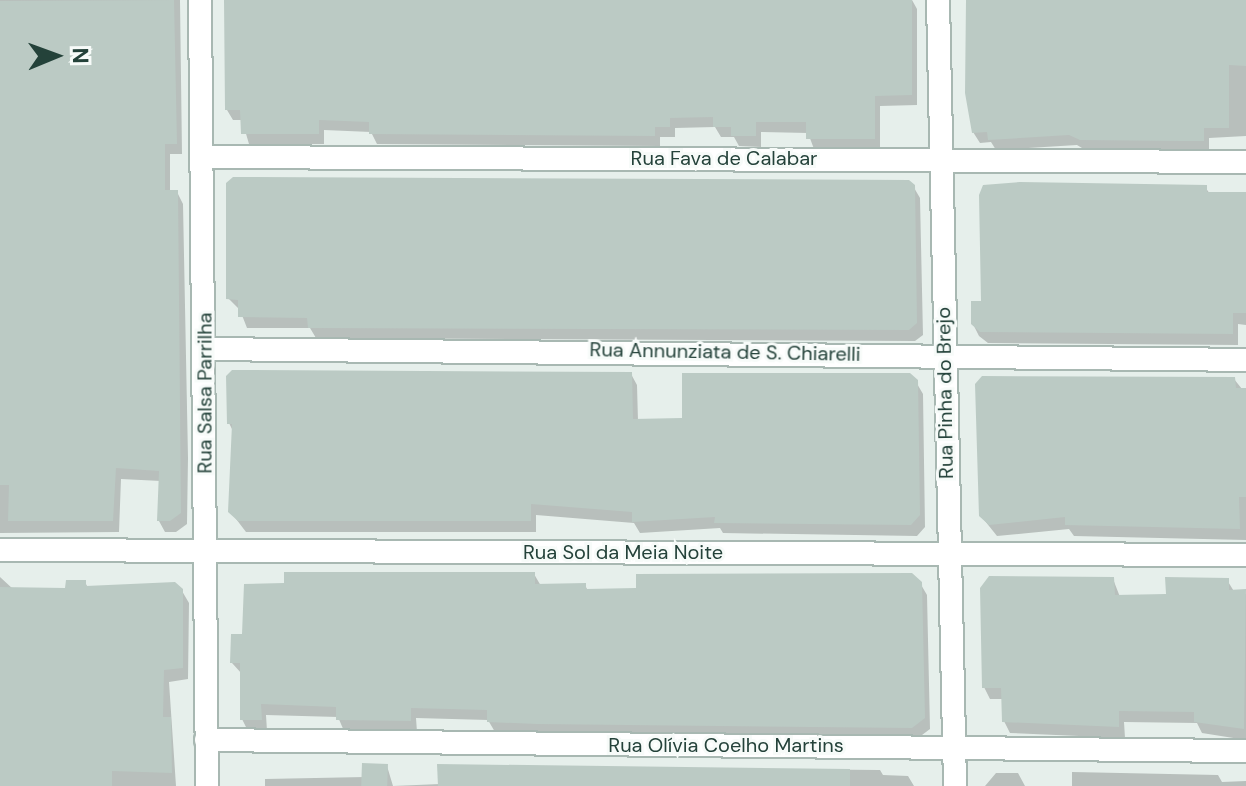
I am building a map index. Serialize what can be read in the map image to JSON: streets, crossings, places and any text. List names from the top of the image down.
{
  "streets": {
    "street": [
      "Rua Fava de Calabar",
      "Rua Annunziata de S. Chiarelli",
      "Rua Salsa Parrilha",
      "Rua Pinha do Brejo",
      "Rua Sol da Meia Noite",
      "Rua Olívia Coelho Martins"
    ]
  },
  "crossings": [
    ["Rua Fava de Calabar", "Rua Salsa Parrilha"],
    ["Rua Fava de Calabar", "Rua Pinha do Brejo"],
    ["Rua Annunziata de S. Chiarelli", "Rua Salsa Parrilha"],
    ["Rua Annunziata de S. Chiarelli", "Rua Pinha do Brejo"],
    ["Rua Salsa Parrilha", "Rua Sol da Meia Noite"],
    ["Rua Salsa Parrilha", "Rua Olívia Coelho Martins"],
    ["Rua Pinha do Brejo", "Rua Sol da Meia Noite"],
    ["Rua Pinha do Brejo", "Rua Olívia Coelho Martins"]
  ],
  "north": "right"
}
